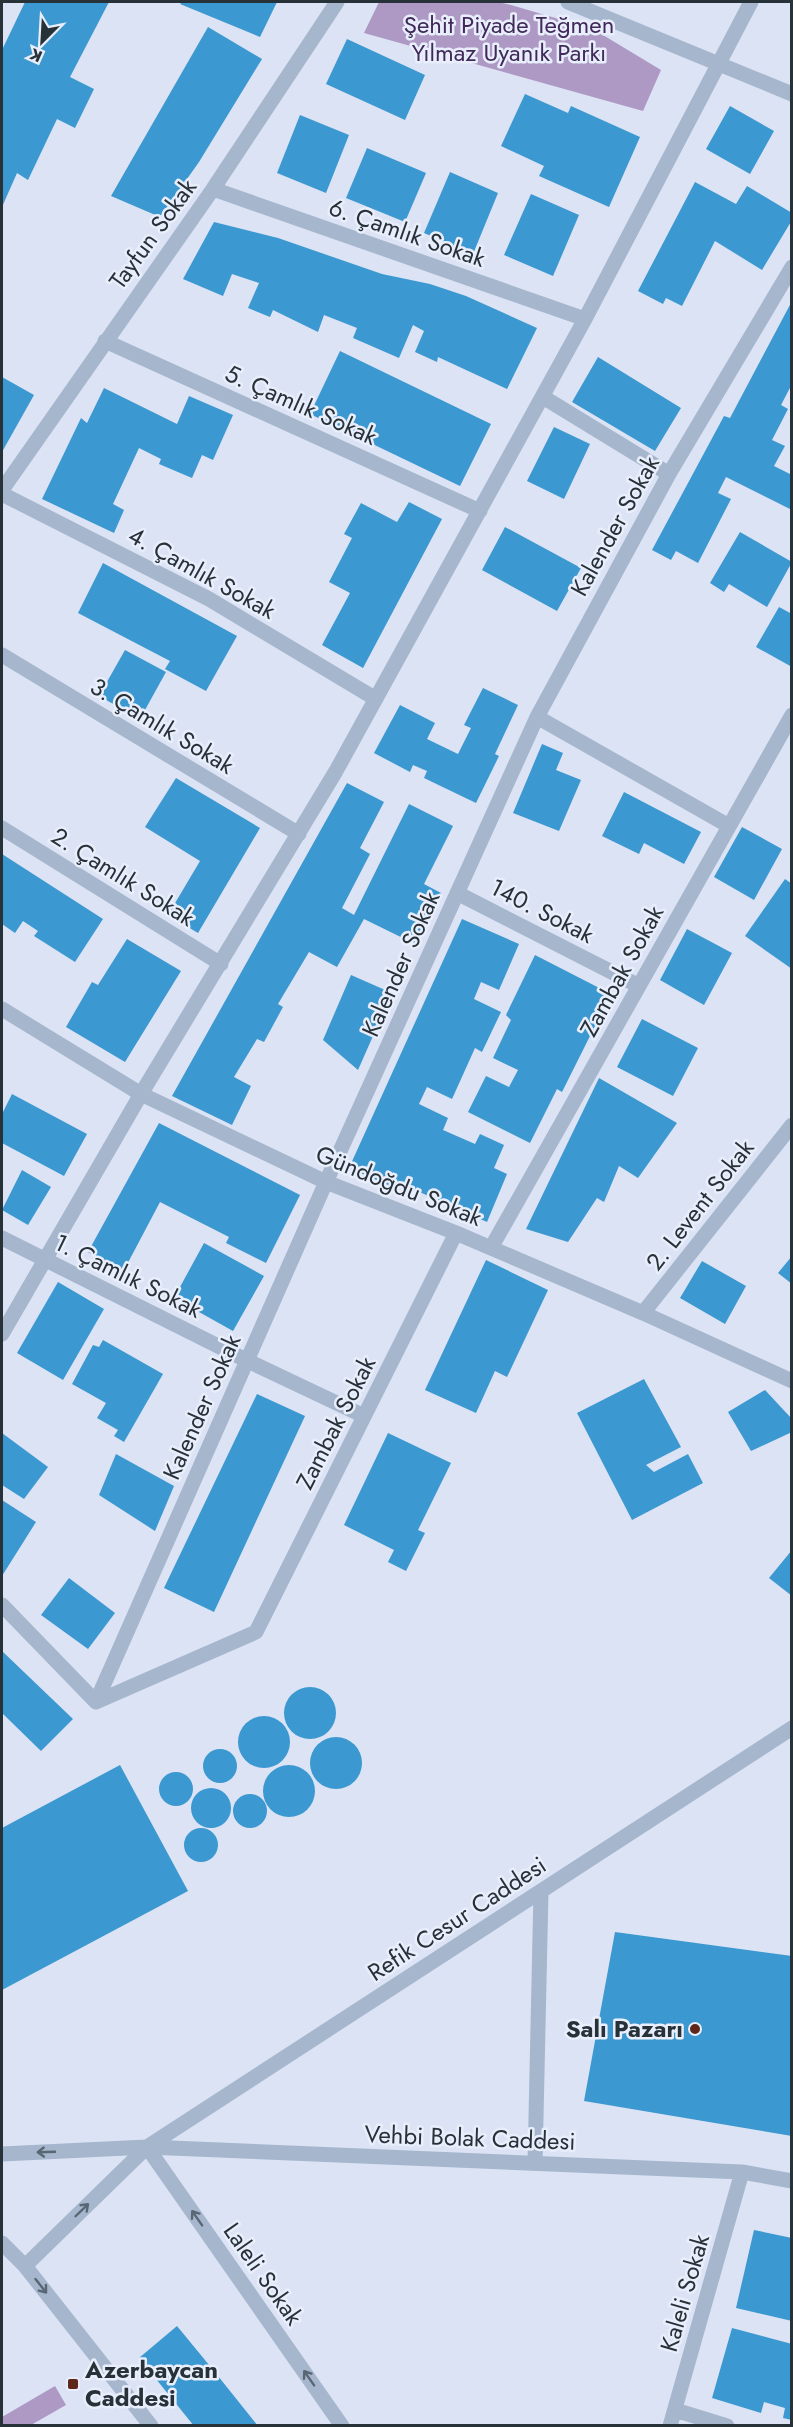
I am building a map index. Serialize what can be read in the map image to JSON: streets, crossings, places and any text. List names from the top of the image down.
{
  "streets": {
    "street": [
      "6. Çamlık Sokak",
      "Tayfun Sokak",
      "5. Çamlık Sokak",
      "Kalender Sokak",
      "4. Çamlık Sokak",
      "3. Çamlık Sokak",
      "2. Çamlık Sokak",
      "140. Sokak",
      "Zambak Sokak",
      "Gündoğdu Sokak",
      "2. Levent Sokak",
      "1. Çamlık Sokak",
      "Refik Cesur Caddesi",
      "Vehbi Bolak Caddesi",
      "Laleli Sokak",
      "Kaleli Sokak"
    ]
  },
  "crossings": [
    ["6. Çamlık Sokak", "Tayfun Sokak"],
    ["Tayfun Sokak", "5. Çamlık Sokak"],
    ["Tayfun Sokak", "4. Çamlık Sokak"],
    ["Kalender Sokak", "140. Sokak"],
    ["Kalender Sokak", "Zambak Sokak"],
    ["Kalender Sokak", "Gündoğdu Sokak"],
    ["Kalender Sokak", "1. Çamlık Sokak"],
    ["140. Sokak", "Zambak Sokak"],
    ["Zambak Sokak", "Gündoğdu Sokak"],
    ["Zambak Sokak", "1. Çamlık Sokak"],
    ["Gündoğdu Sokak", "2. Levent Sokak"],
    ["Refik Cesur Caddesi", "Vehbi Bolak Caddesi"],
    ["Refik Cesur Caddesi", "Laleli Sokak"],
    ["Vehbi Bolak Caddesi", "Laleli Sokak"],
    ["Vehbi Bolak Caddesi", "Kaleli Sokak"]
  ],
  "one_way": ["Laleli Sokak"],
  "parks": ["Şehit Piyade Teğmen Yılmaz Uyanık Parkı"],
  "places": {
    "other": ["Salı Pazarı"],
    "transit": ["Azerbaycan Caddesi"]
  },
  "north": "bottom left"
}
